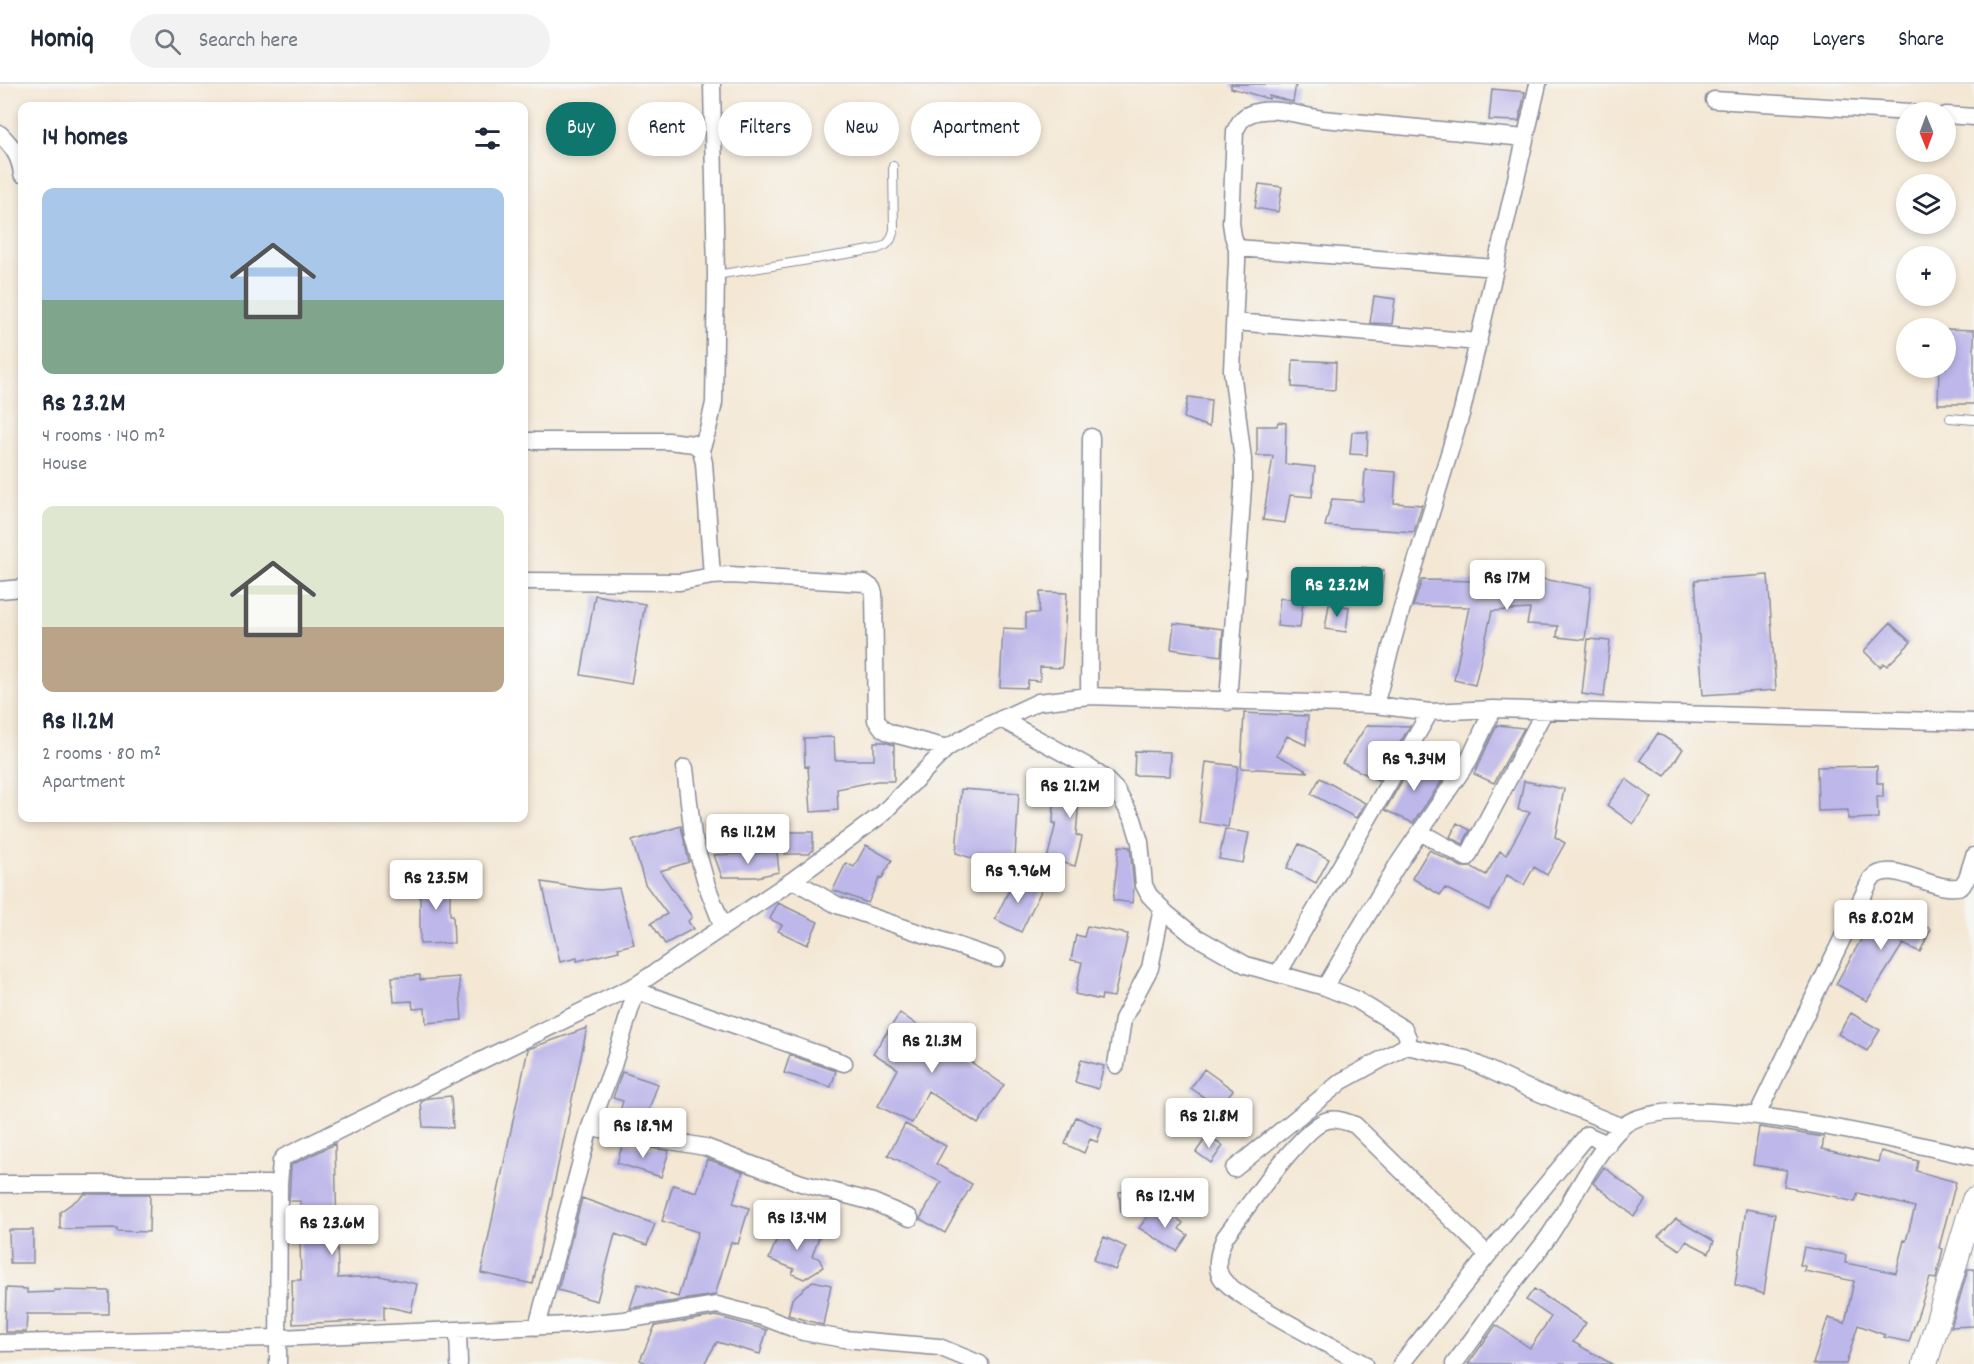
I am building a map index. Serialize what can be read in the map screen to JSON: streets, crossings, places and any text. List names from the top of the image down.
{
  "north": "bottom",
  "page": {
    "header": "Homiq",
    "search": "Search here",
    "nav": ["Map", "Layers", "Share"],
    "map_buttons": ["+", "−"],
    "chip": [
      "Buy",
      "Rent",
      "Filters",
      "New",
      "Apartment"
    ],
    "heading": "14 homes",
    "list": [
      {
        "name": "Rs 23.2M",
        "note": "4 rooms · 140 m² · House"
      },
      {
        "name": "Rs 11.2M",
        "note": "2 rooms · 80 m² · Apartment"
      }
    ],
    "price": [
      "Rs 17M",
      "Rs 23.2M",
      "Rs 9.34M",
      "Rs 21.2M",
      "Rs 11.2M",
      "Rs 9.96M",
      "Rs 23.5M",
      "Rs 8.02M",
      "Rs 21.3M",
      "Rs 21.8M",
      "Rs 18.9M",
      "Rs 12.4M",
      "Rs 13.4M",
      "Rs 23.6M"
    ]
  }
}
